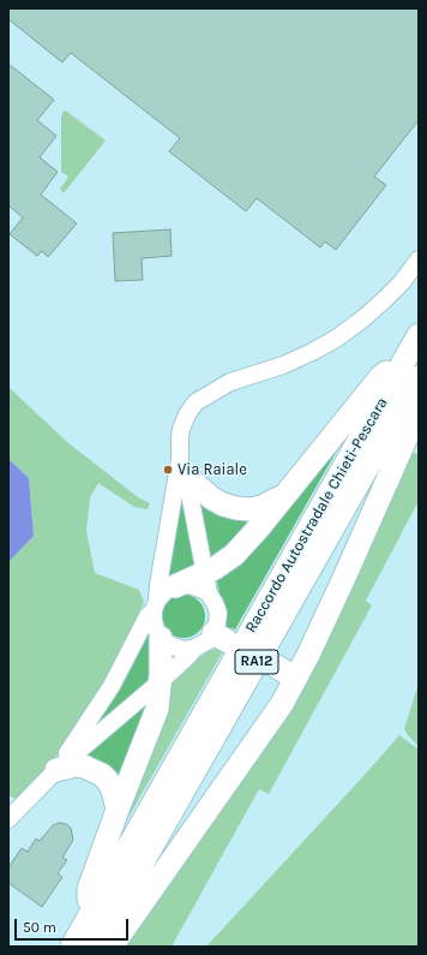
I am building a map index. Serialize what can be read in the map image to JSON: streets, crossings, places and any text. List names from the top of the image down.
{
  "streets": {
    "highway": ["Raccordo Autostradale Chieti-Pescara", "RA12"]
  },
  "places": ["Via Raiale"],
  "scale_bar": "50 m"
}
